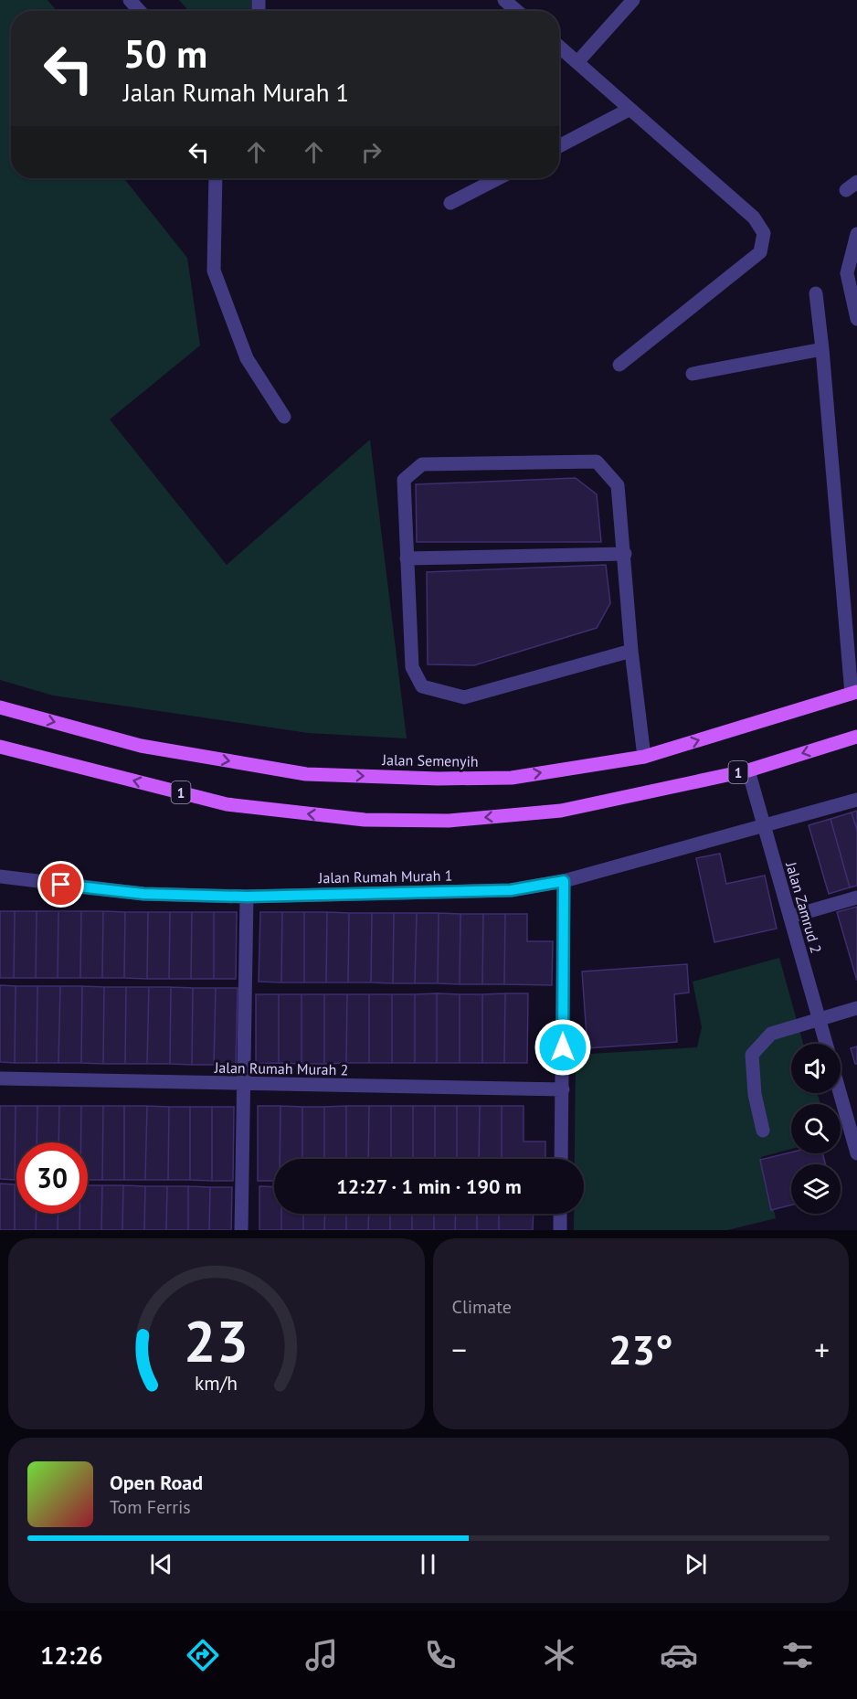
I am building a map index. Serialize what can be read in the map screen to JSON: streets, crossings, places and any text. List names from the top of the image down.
{
  "streets": {
    "main road": ["Jalan Semenyih", "1"],
    "street": ["Jalan Rumah Murah 1", "Jalan Zamrud 2", "Jalan Rumah Murah 2"]
  },
  "crossings": [
    ["1", "Jalan Zamrud 2"],
    ["Jalan Rumah Murah 1", "Jalan Zamrud 2"]
  ],
  "page": {
    "turn": ["50 m", "Jalan Rumah Murah 1"],
    "limit": "30",
    "trip": "12:27 · 1 min · 190 m",
    "tile": "Climate",
    "heat": ["−", "23°", "+"],
    "song": ["Open Road", "Tom Ferris"],
    "tabs": "12:26",
    "gauge": ["23", "km/h"]
  }
}
